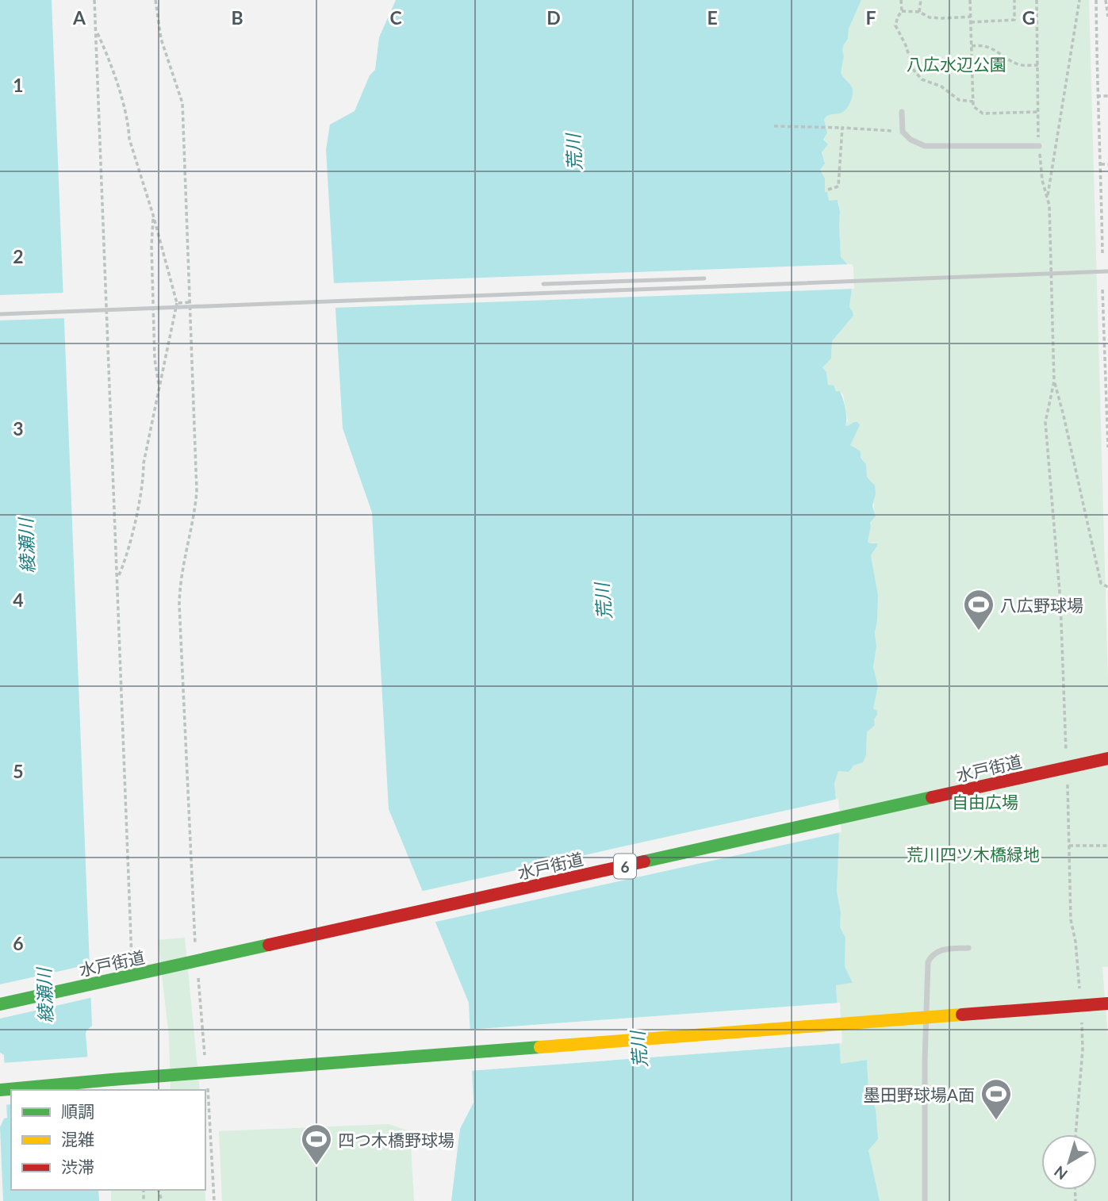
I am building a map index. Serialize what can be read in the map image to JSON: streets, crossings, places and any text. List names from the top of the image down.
{
  "streets": {
    "highway": ["水戸街道", "6"]
  },
  "water": ["荒川", "綾瀬川"],
  "parks": ["八広水辺公園", "自由広場", "荒川四ツ木橋緑地"],
  "places": {
    "sports": ["八広野球場", "墨田野球場A面", "四つ木橋野球場"]
  },
  "legend": ["順調", "混雑", "渋滞"],
  "north": "bottom left",
  "grid": {
    "columns": [
      "A",
      "B",
      "C",
      "D",
      "E",
      "F",
      "G"
    ],
    "rows": [
      "1",
      "2",
      "3",
      "4",
      "5",
      "6"
    ]
  }
}
